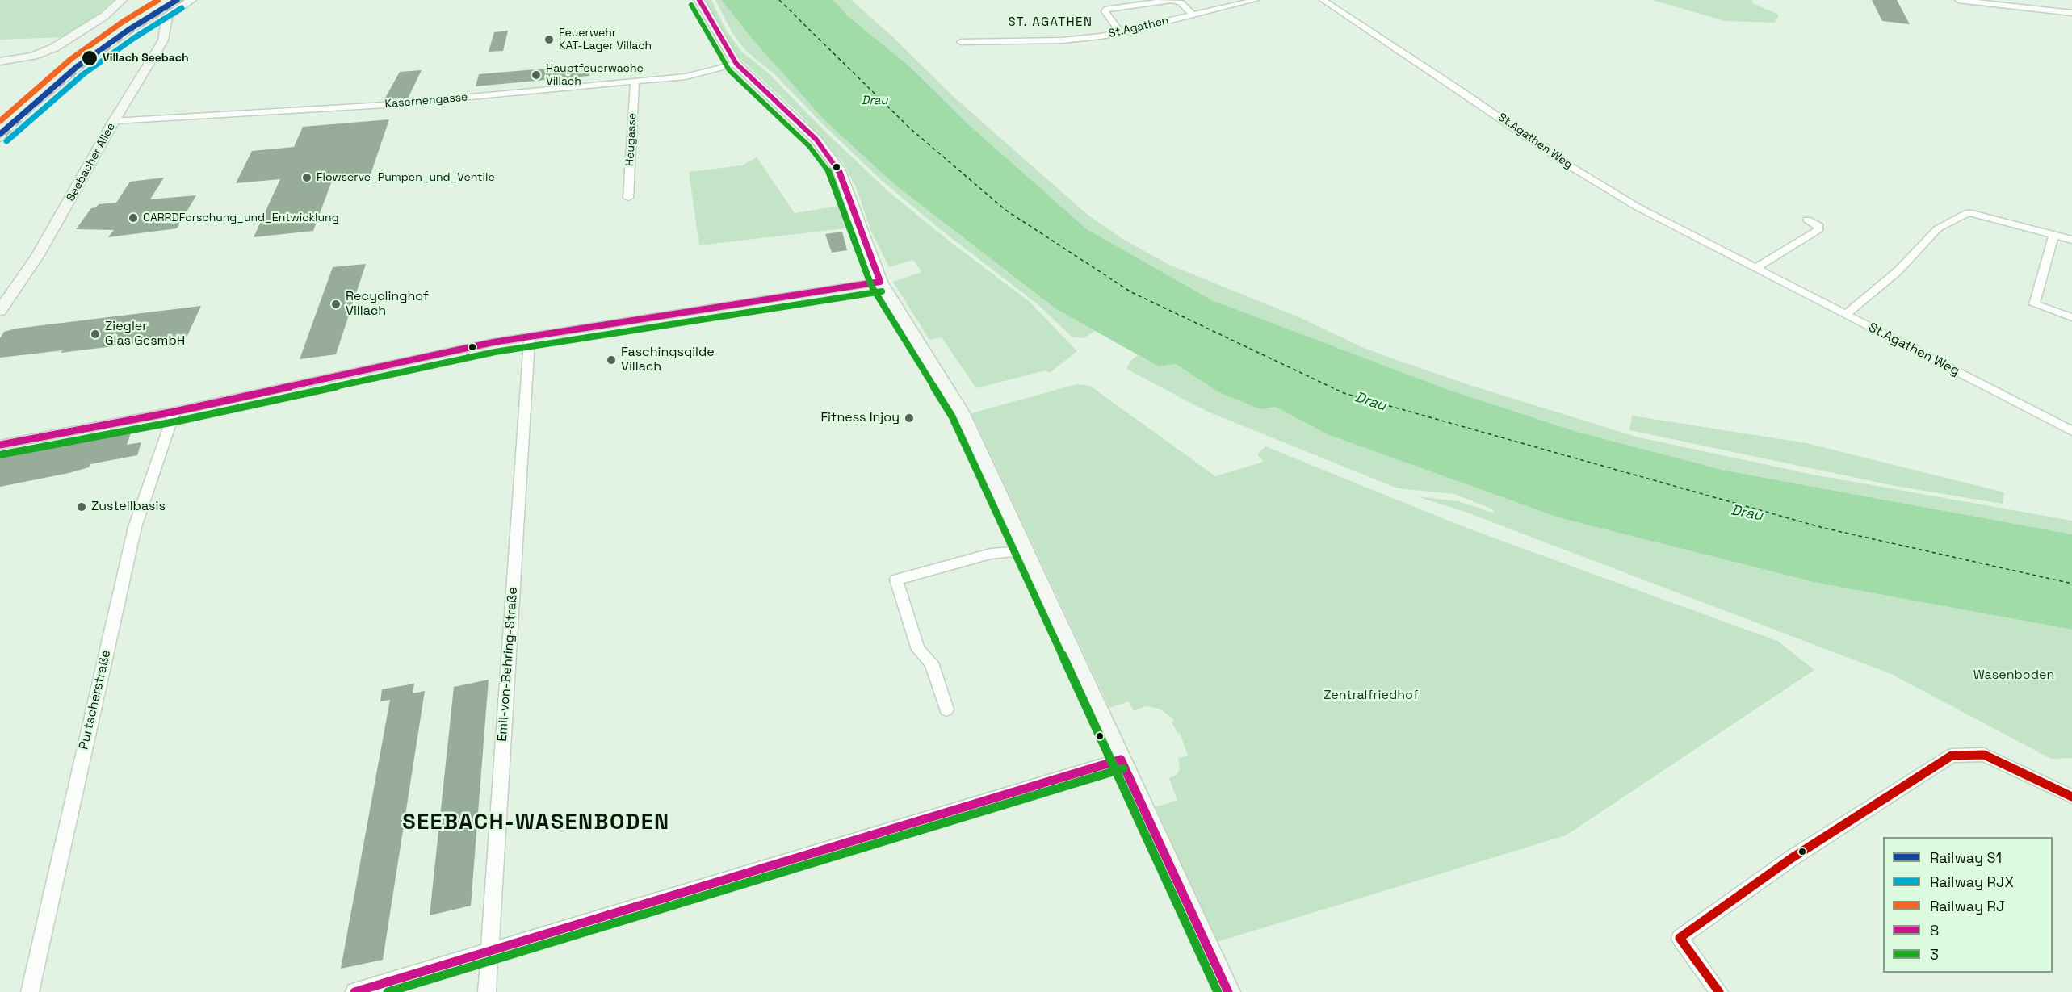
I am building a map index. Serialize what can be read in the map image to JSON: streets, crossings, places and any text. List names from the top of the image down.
{
  "streets": {
    "street": [
      "St.Agathen",
      "Kasernengasse",
      "Heugasse",
      "St.Agathen Weg",
      "Seebacher Allee",
      "Emil-von-Behring-Straße",
      "Purtscherstraße"
    ]
  },
  "crossings": [
    ["Kasernengasse", "Heugasse"],
    ["Kasernengasse", "Seebacher Allee"]
  ],
  "districts": ["ST. AGATHEN", "SEEBACH-WASENBODEN"],
  "water": ["Drau"],
  "parks": ["Wasenboden", "Zentralfriedhof"],
  "places": [
    "Feuerwehr KAT-Lager Villach",
    "Villach Seebach",
    "Hauptfeuerwache Villach",
    "Flowserve_Pumpen_und_Ventile",
    "CARRDForschung_und_Entwicklung",
    "Recyclinghof Villach",
    "Ziegler Glas GesmbH",
    "Faschingsgilde Villach",
    "Fitness Injoy",
    "Zustellbasis"
  ],
  "lines": [
    "rail line S1",
    "rail line RJ",
    "transit line 8",
    "transit line 3",
    "rail line RJX"
  ],
  "legend": [
    "Railway S1",
    "Railway RJX",
    "Railway RJ",
    "8",
    "3"
  ]
}
